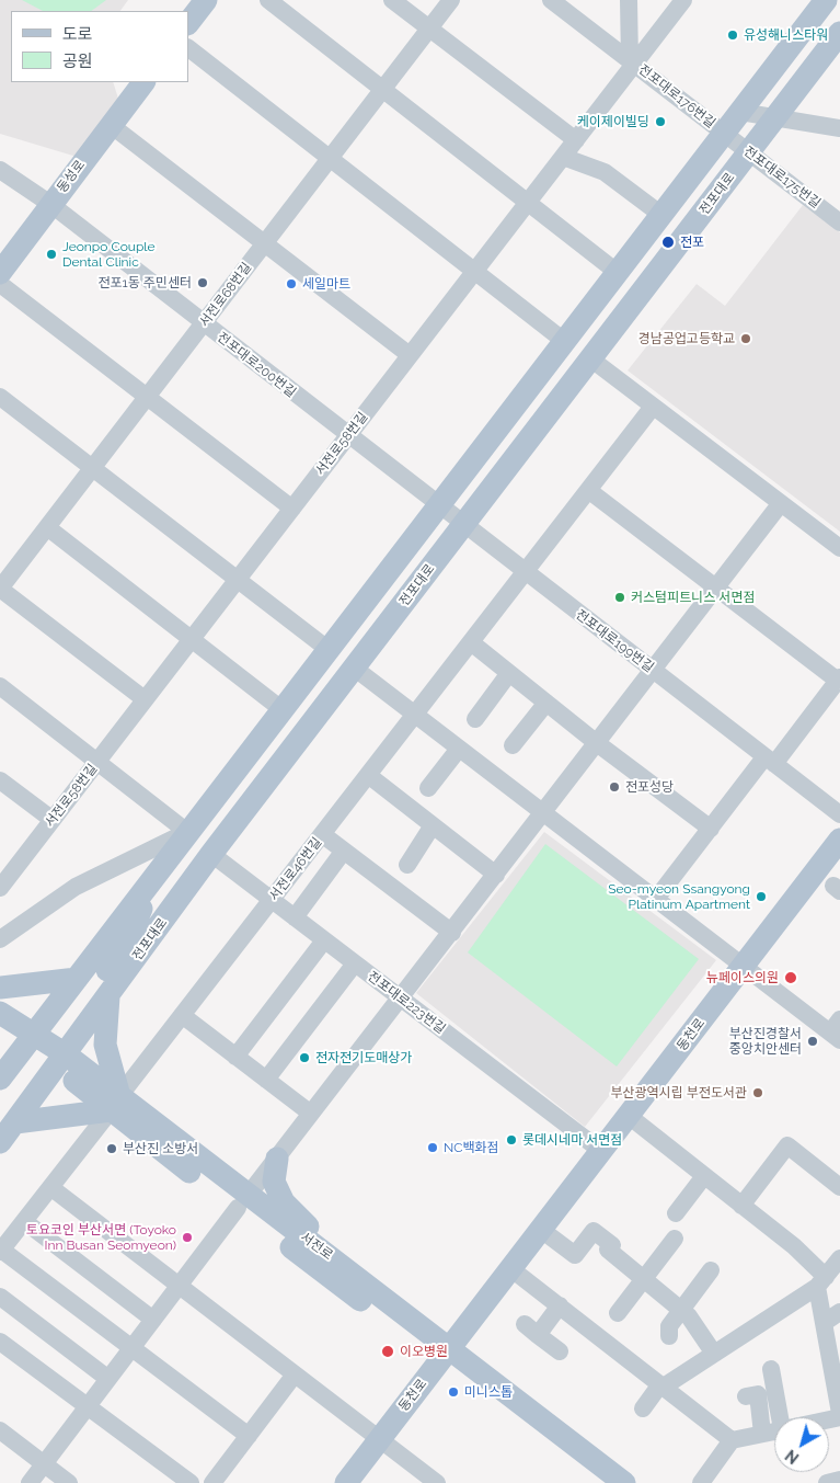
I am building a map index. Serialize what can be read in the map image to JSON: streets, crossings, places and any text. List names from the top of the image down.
{
  "streets": {
    "main road": [
      "동성로",
      "전포대로",
      "동천로",
      "서전로"
    ],
    "street": [
      "전포대로176번길",
      "전포대로175번길",
      "서전로68번길",
      "전포대로200번길",
      "서전로58번길",
      "전포대로199번길",
      "서전로46번길",
      "전포대로223번길"
    ]
  },
  "crossings": [
    ["전포대로176번길", "전포대로175번길"],
    ["전포대로176번길", "서전로58번길"],
    ["동성로", "전포대로200번길"],
    ["전포대로175번길", "전포대로"],
    ["전포대로", "전포대로200번길"],
    ["전포대로", "전포대로199번길"],
    ["전포대로", "전포대로223번길"],
    ["전포대로", "서전로"],
    ["서전로68번길", "전포대로200번길"],
    ["서전로68번길", "서전로58번길"],
    ["전포대로200번길", "서전로58번길"],
    ["전포대로200번길", "전포대로199번길"],
    ["전포대로199번길", "서전로46번길"],
    ["서전로46번길", "전포대로223번길"],
    ["서전로46번길", "서전로"],
    ["전포대로223번길", "동천로"],
    ["동천로", "서전로"]
  ],
  "places": [
    "유성해니스타워",
    "케이제이빌딩",
    "전포",
    "Jeonpo Couple Dental Clinic",
    "전포1동 주민센터",
    "세일마트",
    "경남공업고등학교",
    "커스텀피트니스 서면점",
    "전포성당",
    "Seo-myeon Ssangyong Platinum Apartment",
    "뉴페이스의원",
    "부산진경찰서 중앙치안센터",
    "전자전기도매상가",
    "부산광역시립 부전도서관",
    "롯데시네마 서면점",
    "NC백화점",
    "부산진 소방서",
    "토요코인 부산서면 (Toyoko Inn Busan Seomyeon)",
    "이오병원",
    "미니스톱"
  ],
  "legend": ["도로", "공원"],
  "north": "bottom left"
}
